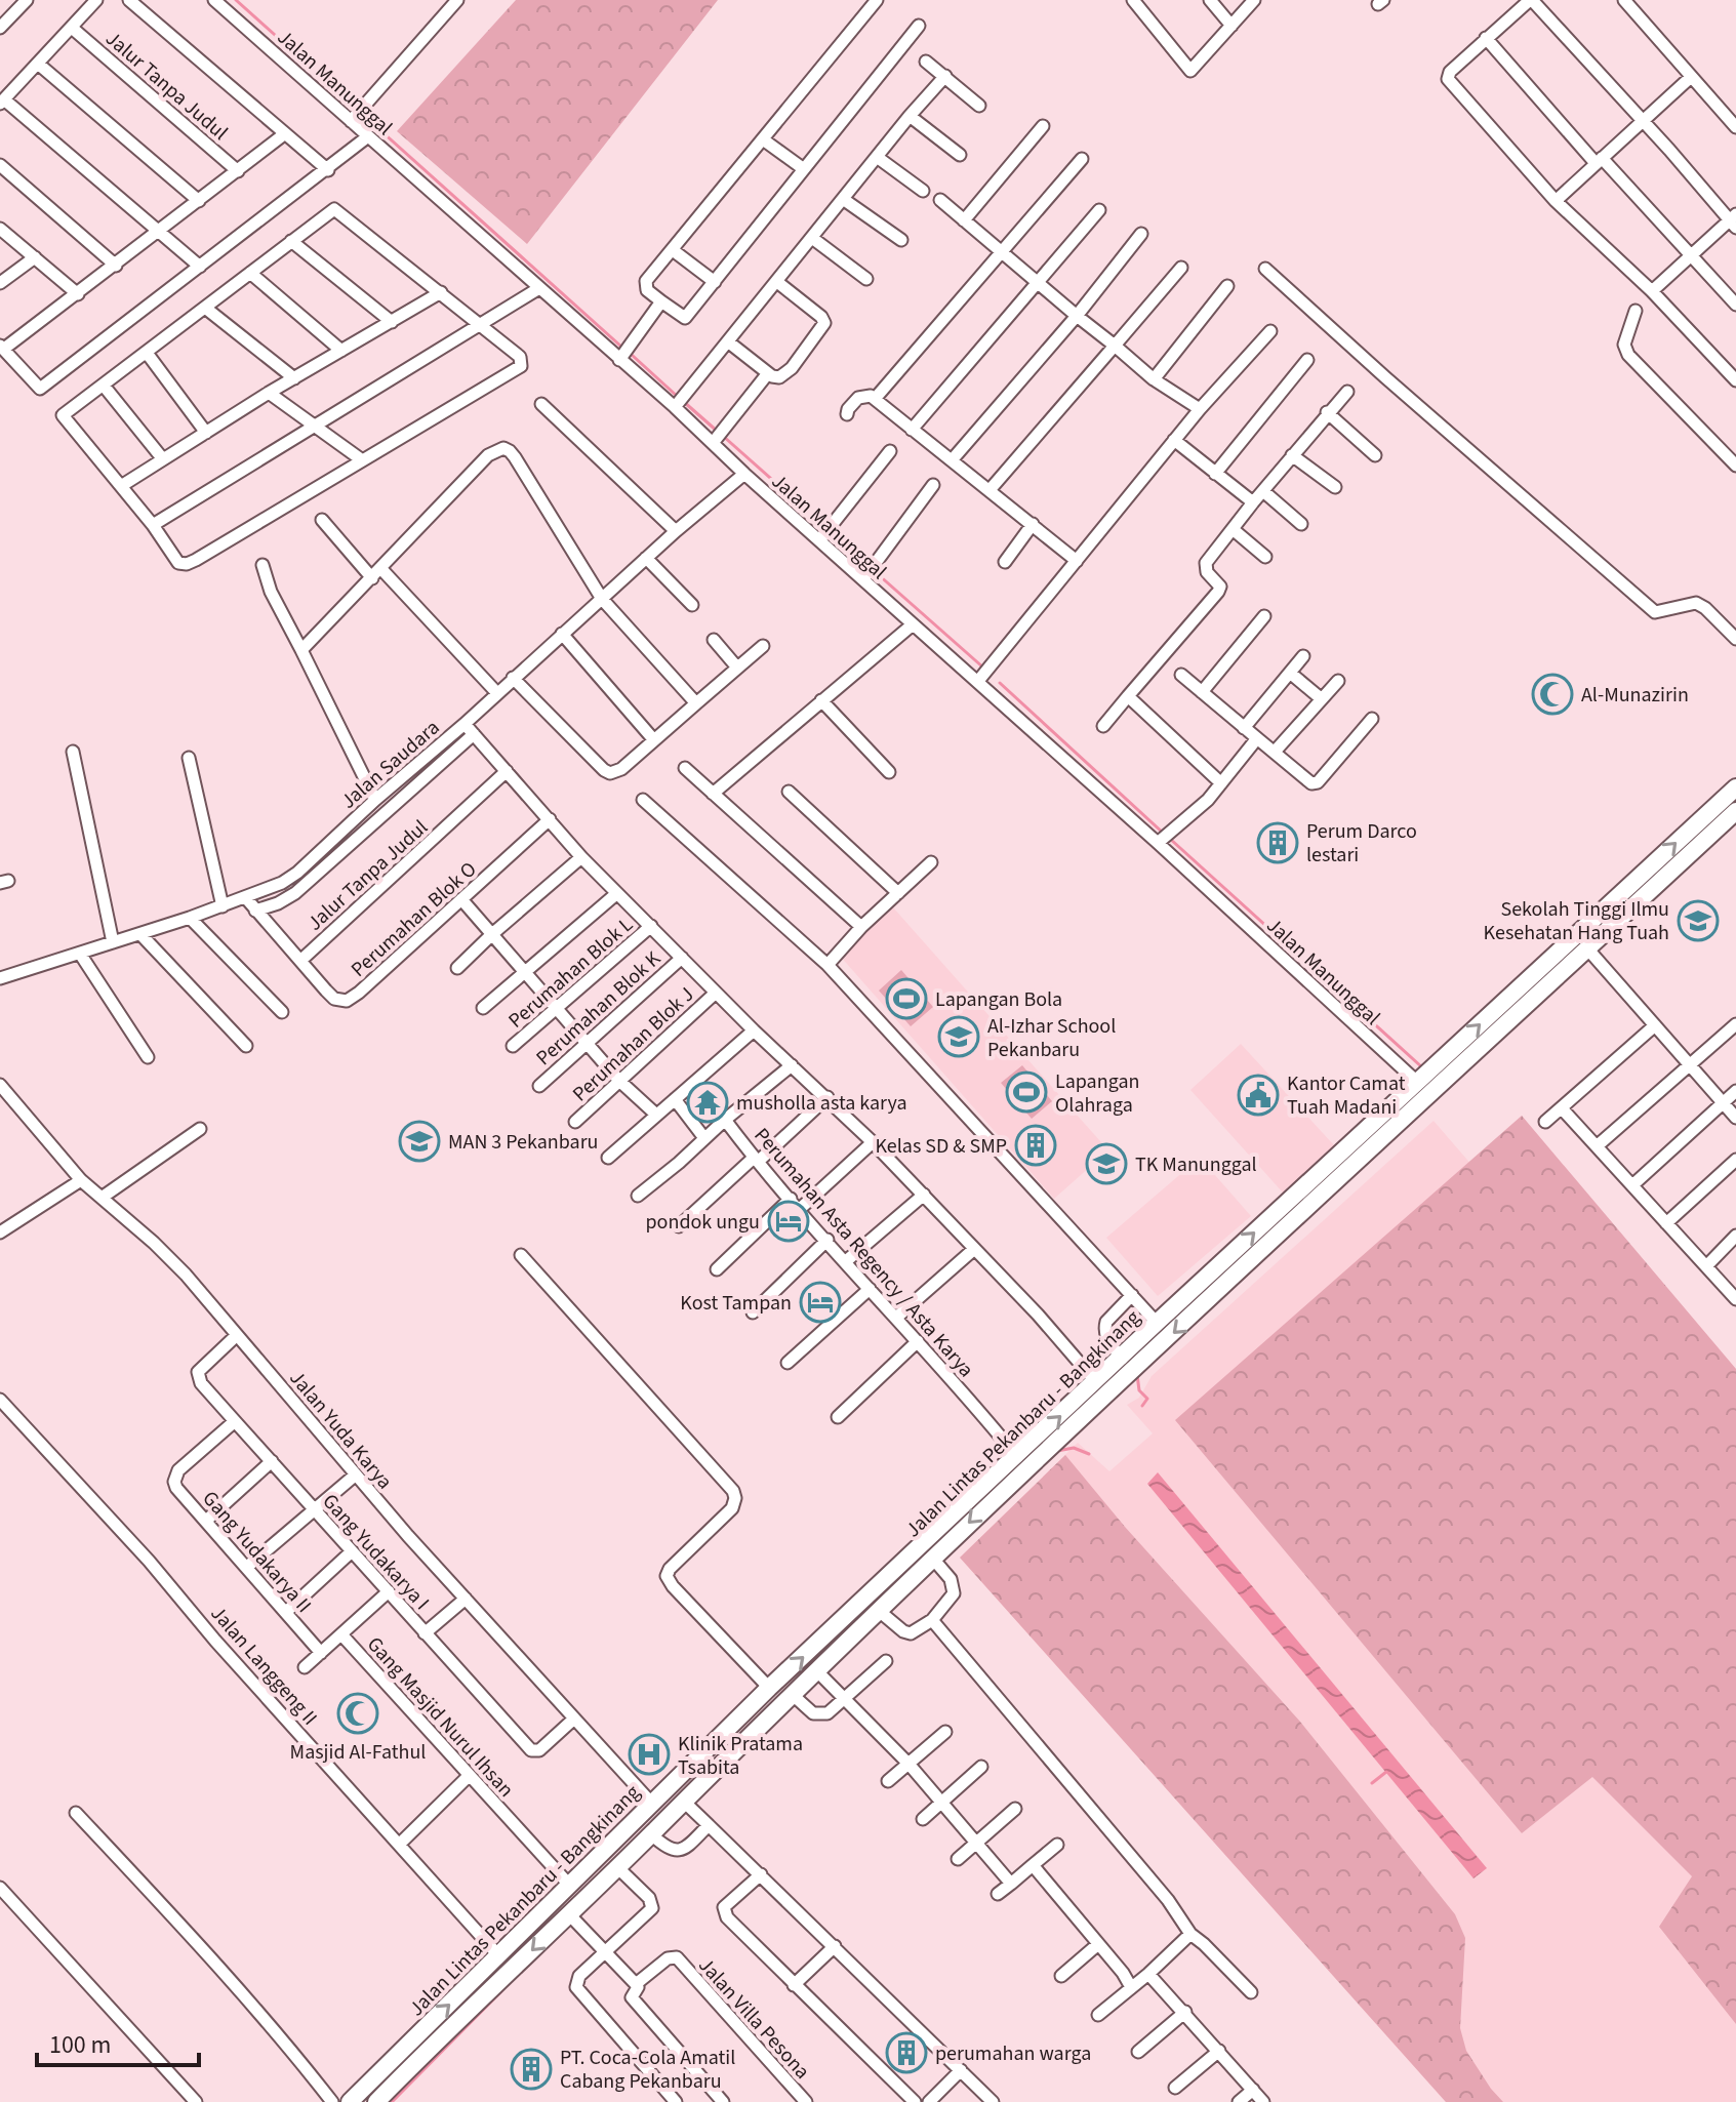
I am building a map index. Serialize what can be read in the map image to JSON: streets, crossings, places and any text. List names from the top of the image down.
{
  "streets": {
    "highway": ["Jalan Lintas Pekanbaru - Bangkinang"],
    "street": [
      "Jalan Manunggal",
      "Jalur Tanpa Judul",
      "Jalan Saudara",
      "Perumahan Blok O",
      "Perumahan Blok L",
      "Perumahan Blok K",
      "Perumahan Blok J",
      "Perumahan Asta Regency / Asta Karya",
      "Jalan Yuda Karya",
      "Gang Yudakarya II",
      "Gang Yudakarya I",
      "Jalan Langgeng II",
      "Gang Masjid Nurul Ihsan",
      "Jalan Villa Pesona"
    ]
  },
  "crossings": [
    ["Jalan Manunggal", "Jalan Saudara"],
    ["Jalan Manunggal", "Jalan Lintas Pekanbaru - Bangkinang"],
    ["Jalur Tanpa Judul", "Perumahan Blok O"],
    ["Perumahan Asta Regency / Asta Karya", "Jalan Lintas Pekanbaru - Bangkinang"],
    ["Jalan Lintas Pekanbaru - Bangkinang", "Jalan Yuda Karya"],
    ["Jalan Lintas Pekanbaru - Bangkinang", "Jalan Langgeng II"],
    ["Jalan Lintas Pekanbaru - Bangkinang", "Gang Masjid Nurul Ihsan"],
    ["Jalan Yuda Karya", "Gang Yudakarya I"],
    ["Gang Yudakarya II", "Gang Yudakarya I"]
  ],
  "places": {
    "mosque": ["Al-Munazirin", "Masjid Al-Fathul"],
    "building": [
      "Perum Darco lestari",
      "Kelas SD & SMP",
      "perumahan warga",
      "PT. Coca-Cola Amatil Cabang Pekanbaru"
    ],
    "school or university": [
      "Sekolah Tinggi Ilmu Kesehatan Hang Tuah",
      "Al-Izhar School Pekanbaru",
      "MAN 3 Pekanbaru",
      "TK Manunggal"
    ],
    "sports": ["Lapangan Bola", "Lapangan Olahraga"],
    "public building": ["Kantor Camat Tuah Madani"],
    "temple": ["musholla asta karya"],
    "hotel": ["pondok ungu", "Kost Tampan"],
    "hospital": ["Klinik Pratama Tsabita"]
  },
  "scale_bar": "100 m"
}
